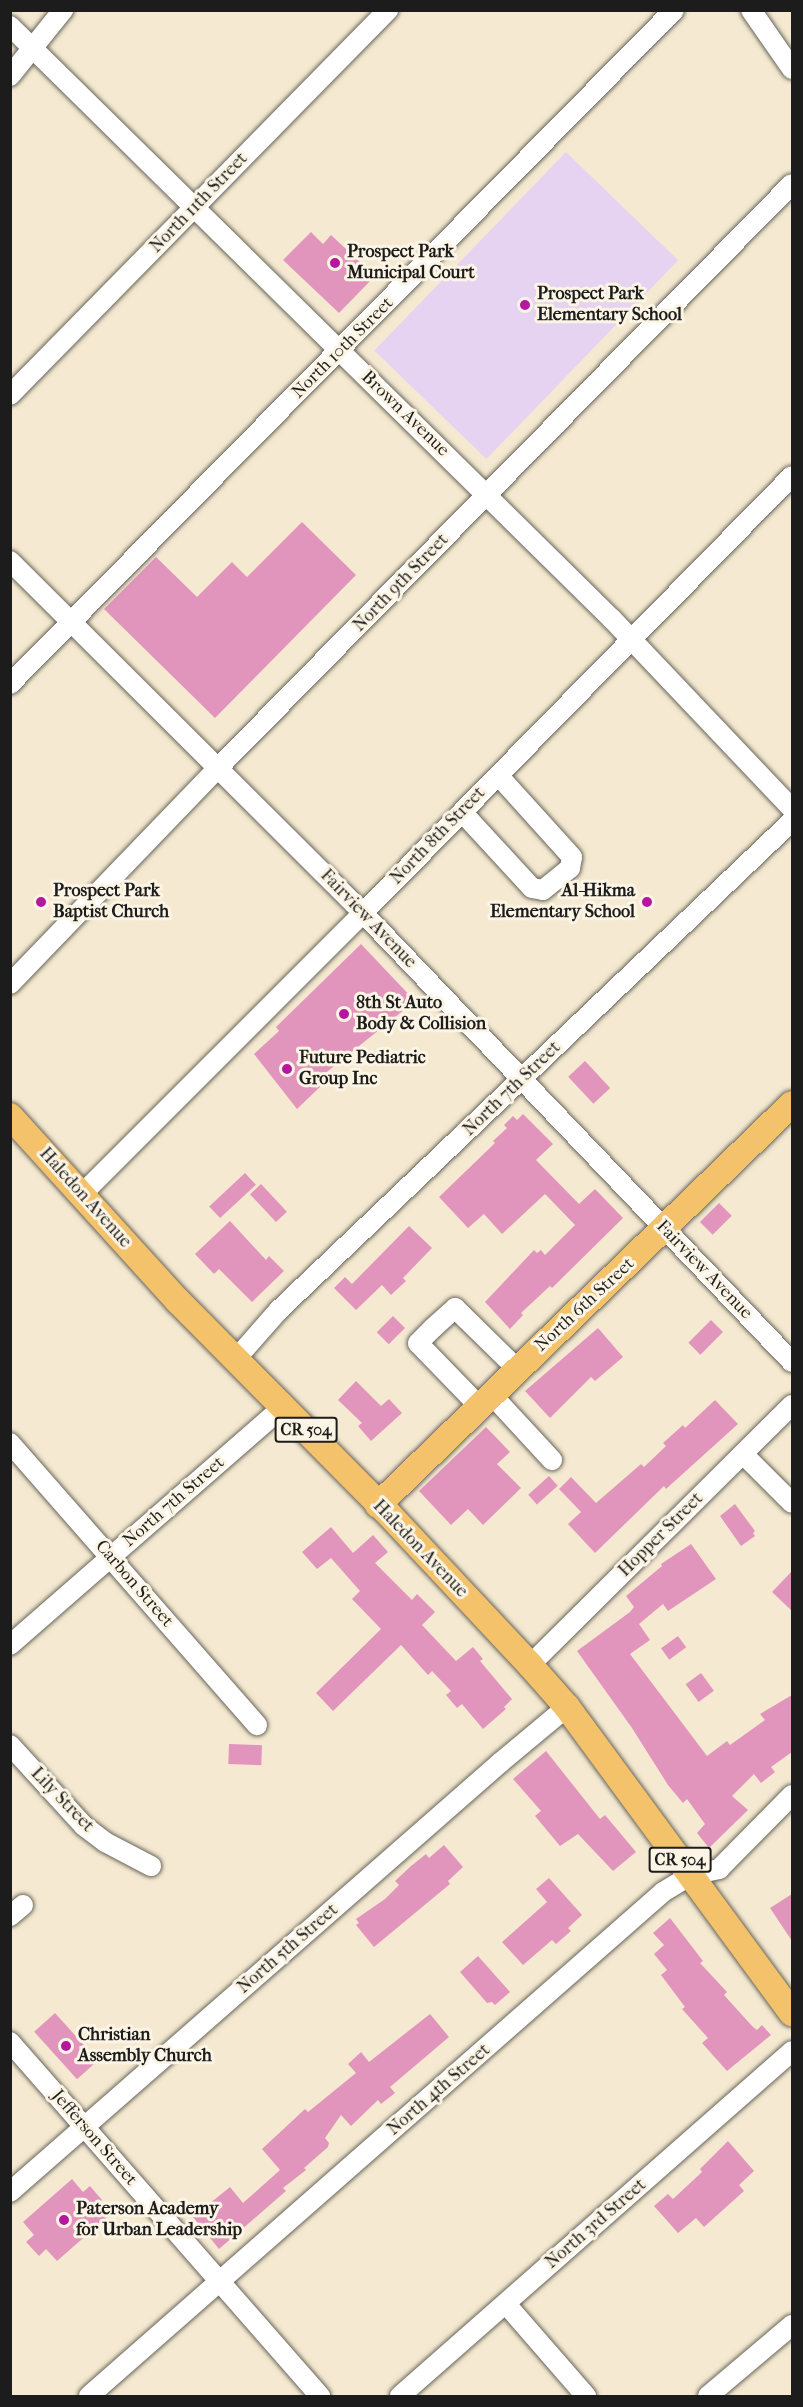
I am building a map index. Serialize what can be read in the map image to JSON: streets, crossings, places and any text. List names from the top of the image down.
{
  "streets": {
    "main road": ["Haledon Avenue", "North 6th Street", "CR 504"],
    "street": [
      "North 11th Street",
      "North 10th Street",
      "Brown Avenue",
      "North 9th Street",
      "North 8th Street",
      "Fairview Avenue",
      "North 7th Street",
      "Hopper Street",
      "Carbon Street",
      "Lily Street",
      "North 5th Street",
      "North 4th Street",
      "Jefferson Street",
      "North 3rd Street"
    ]
  },
  "crossings": [
    ["North 11th Street", "Brown Avenue"],
    ["North 10th Street", "Brown Avenue"],
    ["North 10th Street", "Fairview Avenue"],
    ["Brown Avenue", "North 9th Street"],
    ["Brown Avenue", "North 8th Street"],
    ["North 9th Street", "Fairview Avenue"],
    ["North 8th Street", "Fairview Avenue"],
    ["North 8th Street", "Haledon Avenue"],
    ["Fairview Avenue", "North 7th Street"],
    ["Fairview Avenue", "North 6th Street"],
    ["North 7th Street", "Haledon Avenue"],
    ["North 7th Street", "Carbon Street"],
    ["Haledon Avenue", "North 6th Street"],
    ["Haledon Avenue", "Hopper Street"],
    ["Haledon Avenue", "North 5th Street"],
    ["Haledon Avenue", "North 4th Street"],
    ["North 5th Street", "Jefferson Street"],
    ["North 4th Street", "Jefferson Street"]
  ],
  "places": [
    "Prospect Park Municipal Court",
    "Prospect Park Elementary School",
    "Prospect Park Baptist Church",
    "Al-Hikma Elementary School",
    "8th St Auto Body & Collision",
    "Future Pediatric Group Inc",
    "Christian Assembly Church",
    "Paterson Academy for Urban Leadership"
  ]
}
